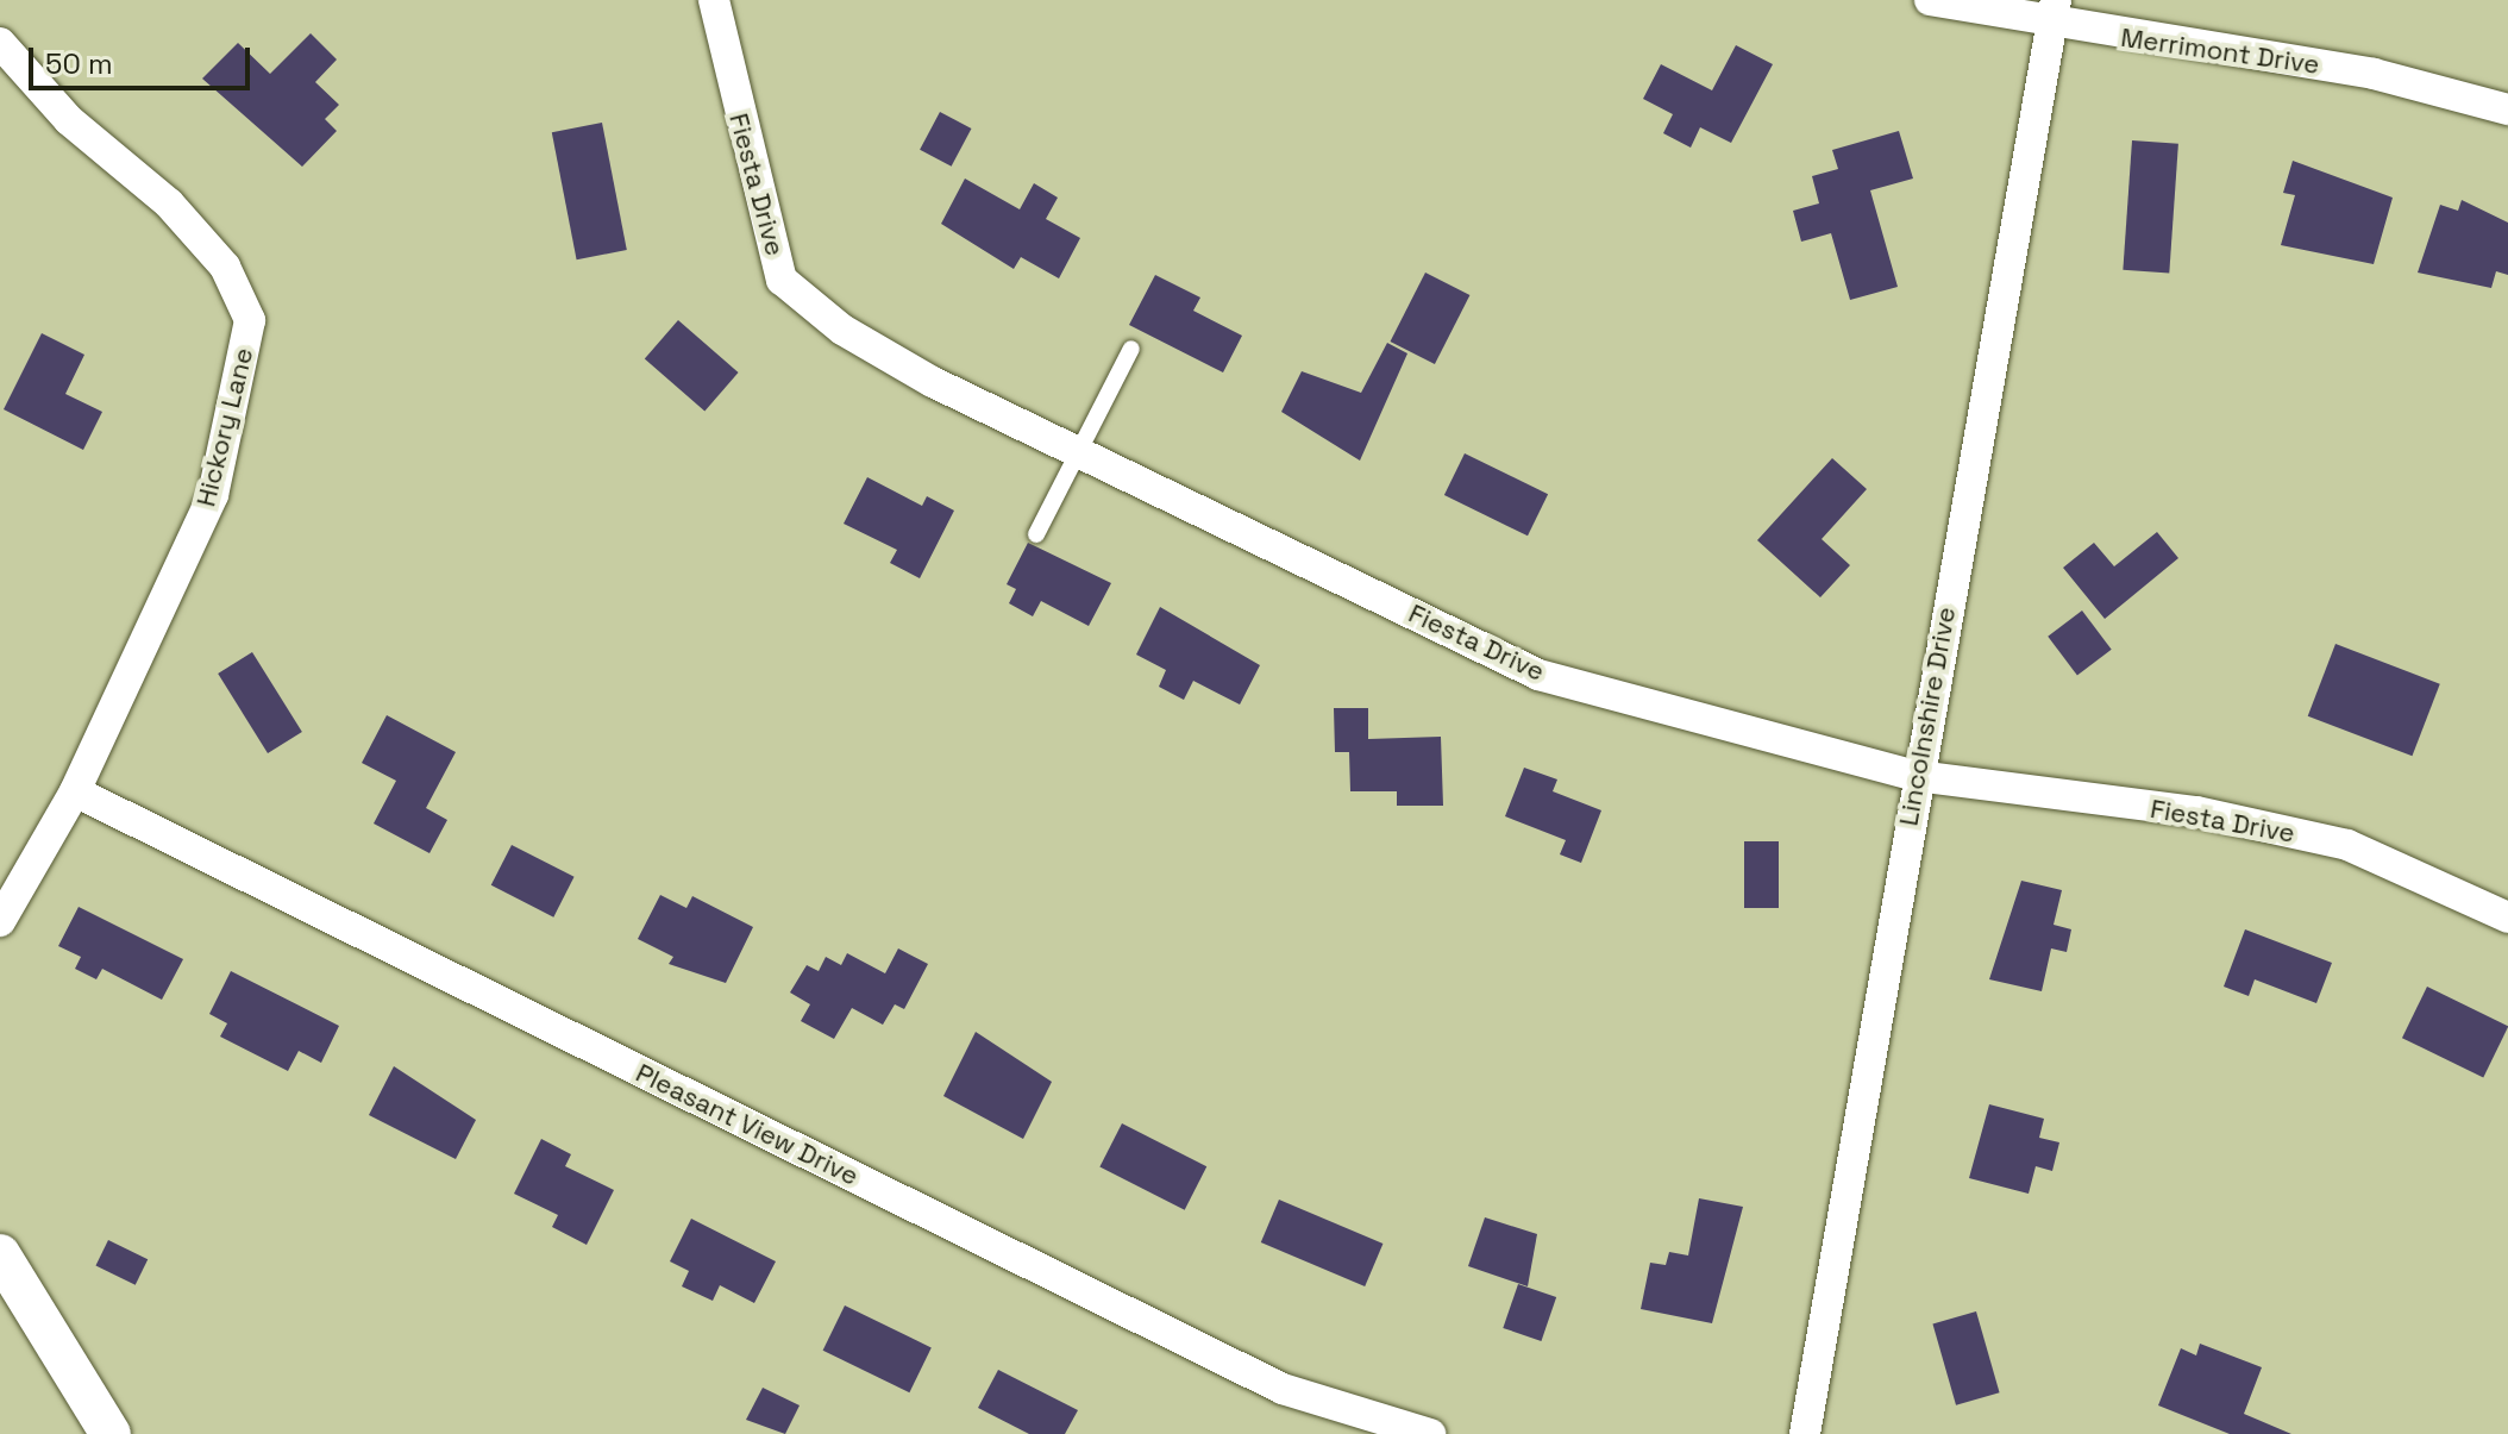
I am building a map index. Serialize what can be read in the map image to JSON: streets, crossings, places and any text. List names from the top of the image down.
{
  "streets": {
    "street": [
      "Merrimont Drive",
      "Fiesta Drive",
      "Hickory Lane",
      "Lincolnshire Drive",
      "Pleasant View Drive"
    ]
  },
  "crossings": [
    ["Merrimont Drive", "Lincolnshire Drive"],
    ["Fiesta Drive", "Lincolnshire Drive"],
    ["Hickory Lane", "Pleasant View Drive"]
  ],
  "scale_bar": "50 m"
}
